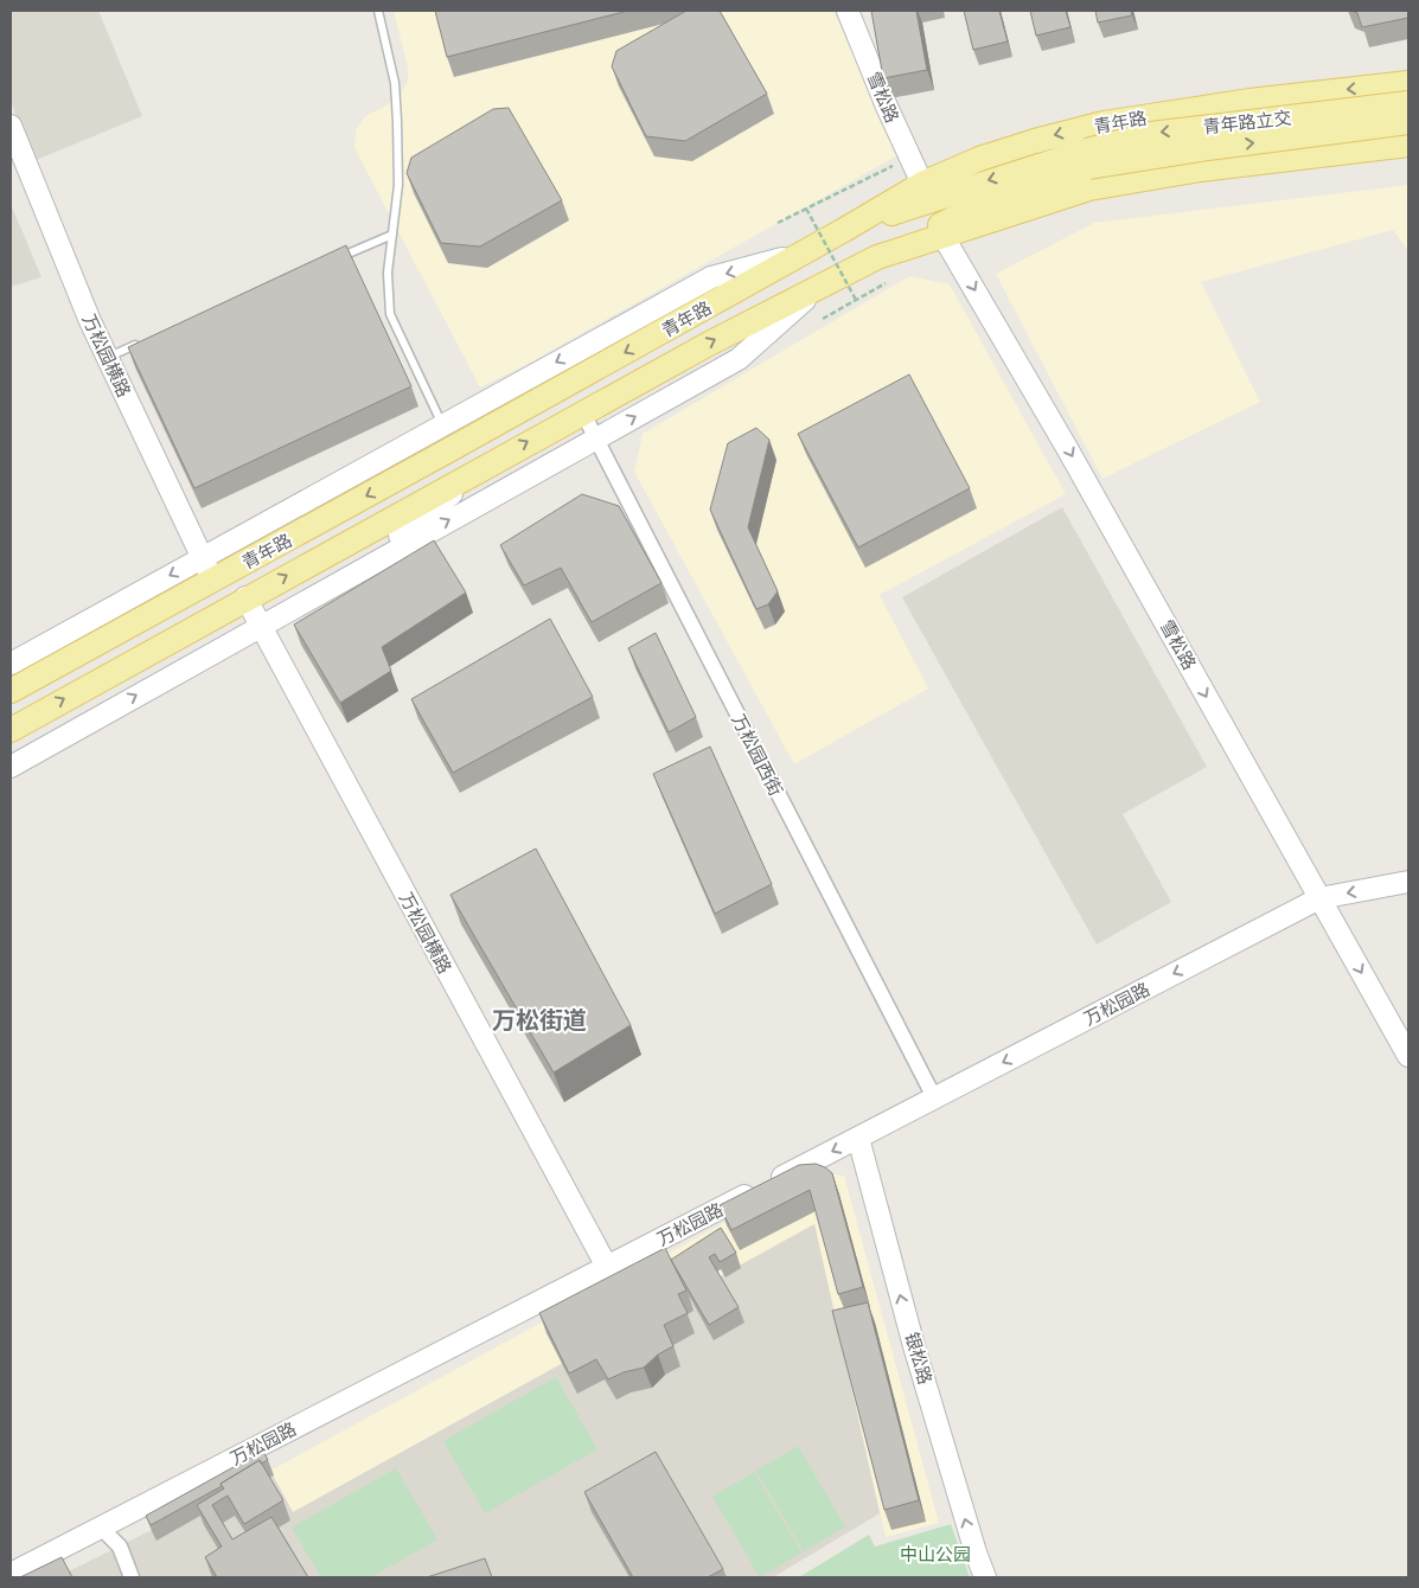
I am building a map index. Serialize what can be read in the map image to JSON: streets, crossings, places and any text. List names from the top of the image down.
{
  "streets": {
    "main road": ["青年路", "青年路立交"],
    "street": [
      "雪松路",
      "万松园横路",
      "万松园西街",
      "万松园路",
      "银松路"
    ]
  },
  "crossings": [
    ["雪松路", "青年路"],
    ["雪松路", "万松园路"],
    ["青年路", "万松园横路"],
    ["青年路", "万松园西街"],
    ["万松园横路", "万松园路"],
    ["万松园西街", "万松园路"],
    ["万松园路", "银松路"]
  ],
  "one_way": ["雪松路", "万松园路", "银松路"],
  "districts": ["万松街道"],
  "parks": ["中山公园"]
}
